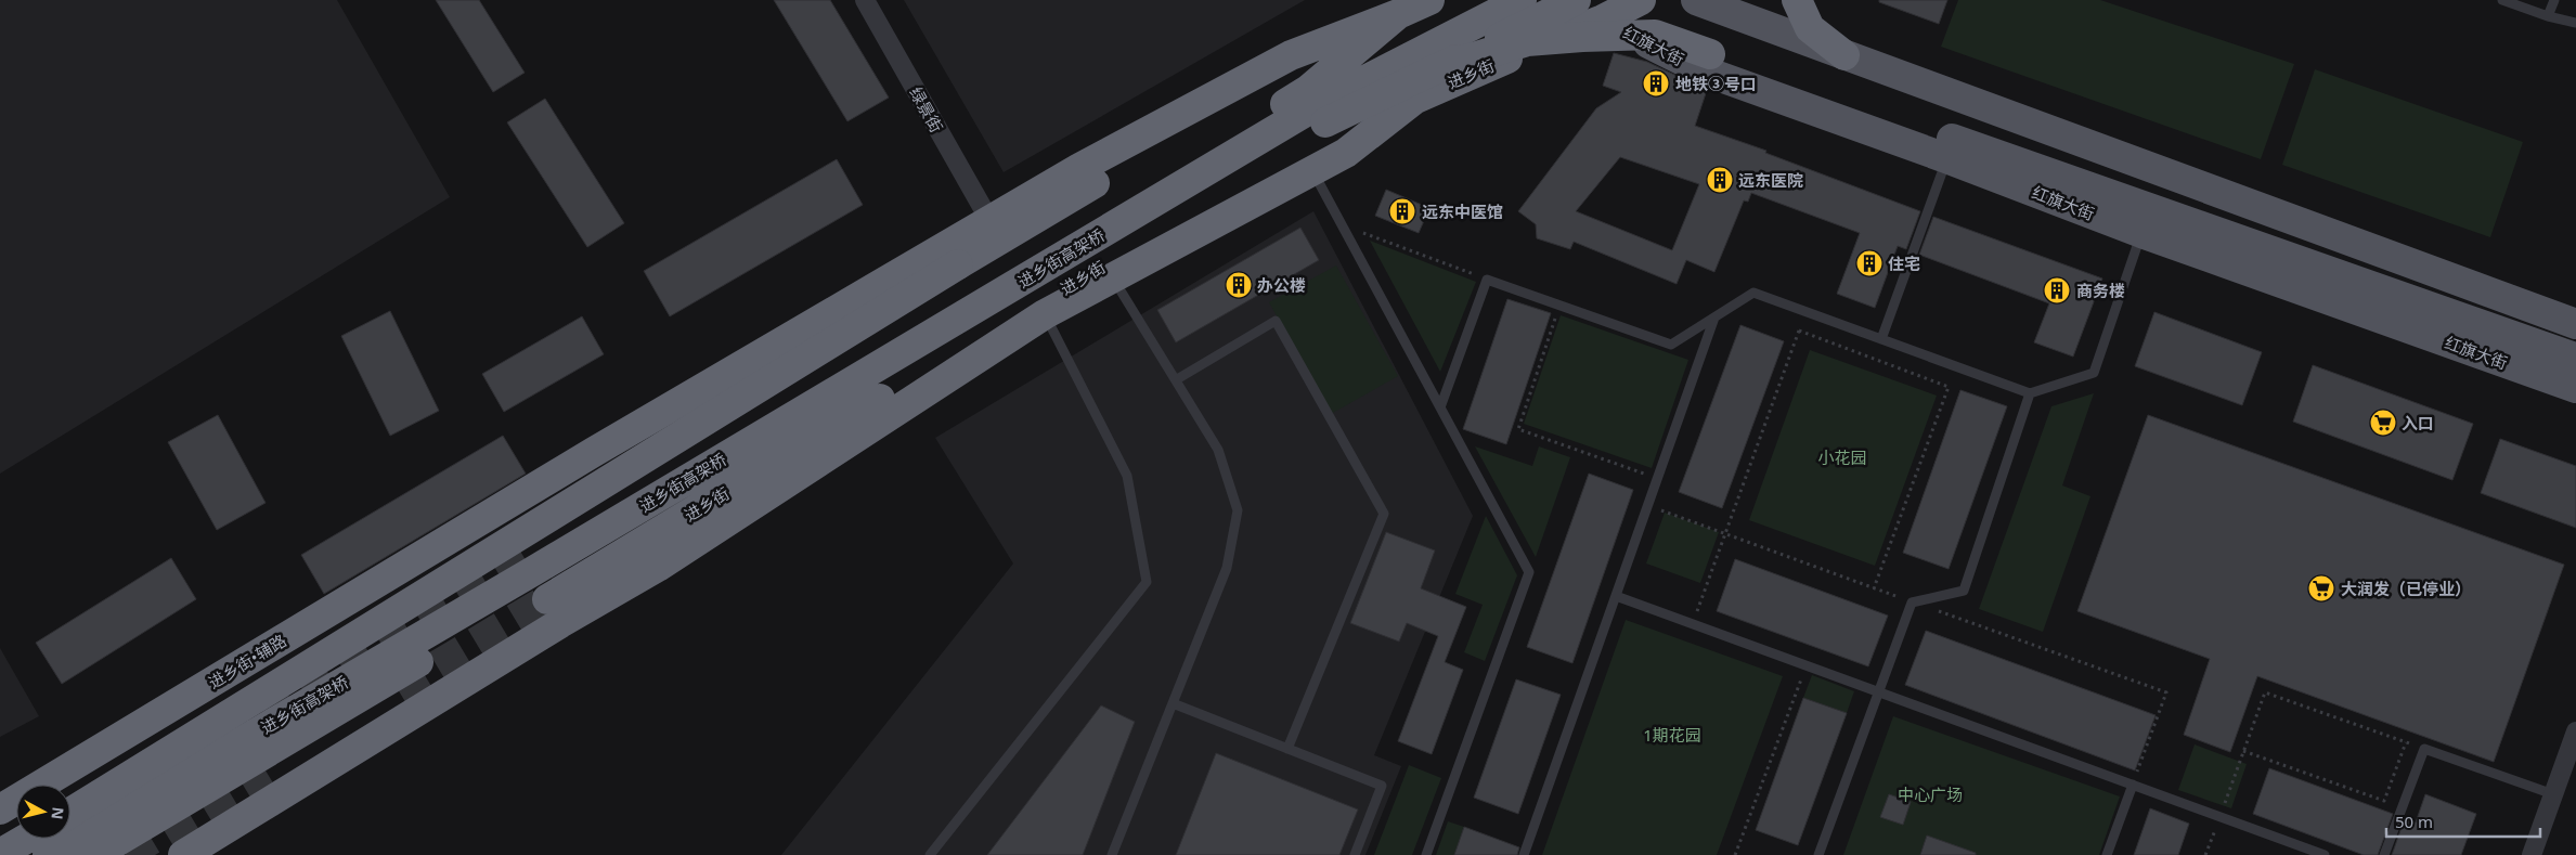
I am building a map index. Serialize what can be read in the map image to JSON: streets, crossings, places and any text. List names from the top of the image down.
{
  "streets": {
    "highway": [
      "红旗大街",
      "进乡街",
      "进乡街高架桥",
      "进乡街•辅路"
    ],
    "street": ["绿景街"]
  },
  "crossings": [
    ["红旗大街", "进乡街"],
    ["进乡街", "进乡街高架桥"],
    ["绿景街", "进乡街•辅路"]
  ],
  "parks": ["小花园", "1期花园", "中心广场"],
  "places": {
    "building": [
      "地铁③号口",
      "远东医院",
      "远东中医馆",
      "住宅",
      "办公楼",
      "商务楼"
    ],
    "supermarket": ["入口", "大润发（已停业）"]
  },
  "scale_bar": "50 m",
  "north": "right"
}
